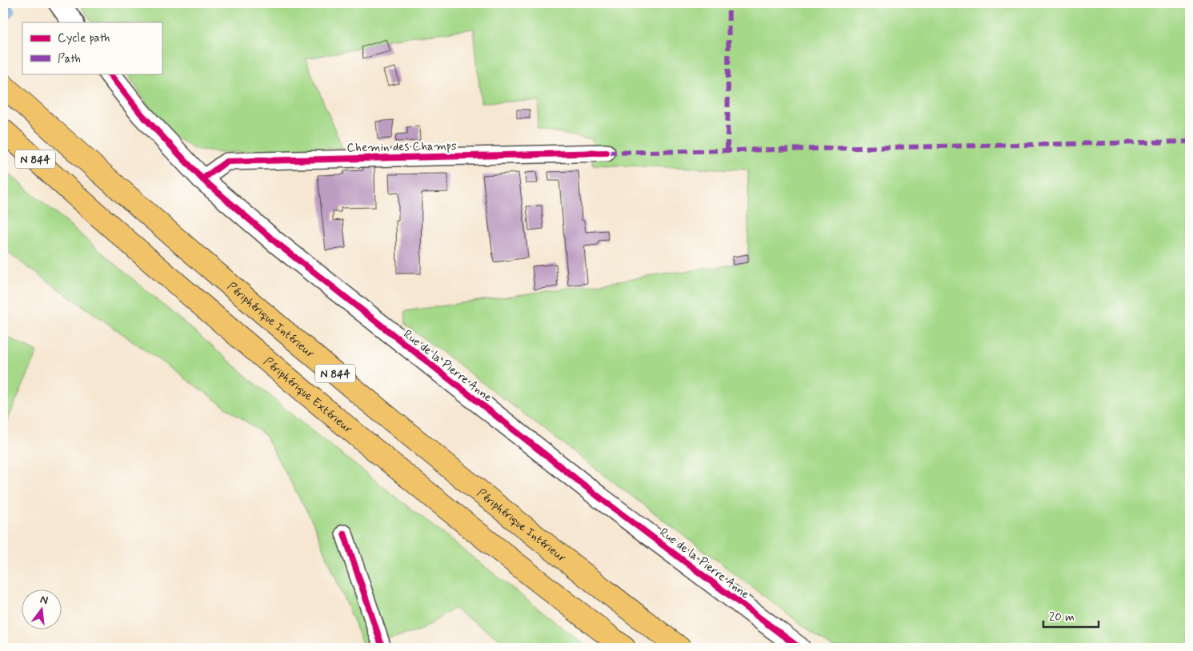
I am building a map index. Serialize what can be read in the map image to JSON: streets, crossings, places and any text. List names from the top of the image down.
{
  "streets": {
    "highway": ["N 844", "Périphérique Intérieur", "Périphérique Extérieur"],
    "street": ["Chemin des Champs", "Rue de la Pierre Anne"]
  },
  "crossings": [
    ["Chemin des Champs", "Rue de la Pierre Anne"]
  ],
  "legend": ["Cycle path", "Path"],
  "scale_bar": "20 m",
  "north": "top"
}
